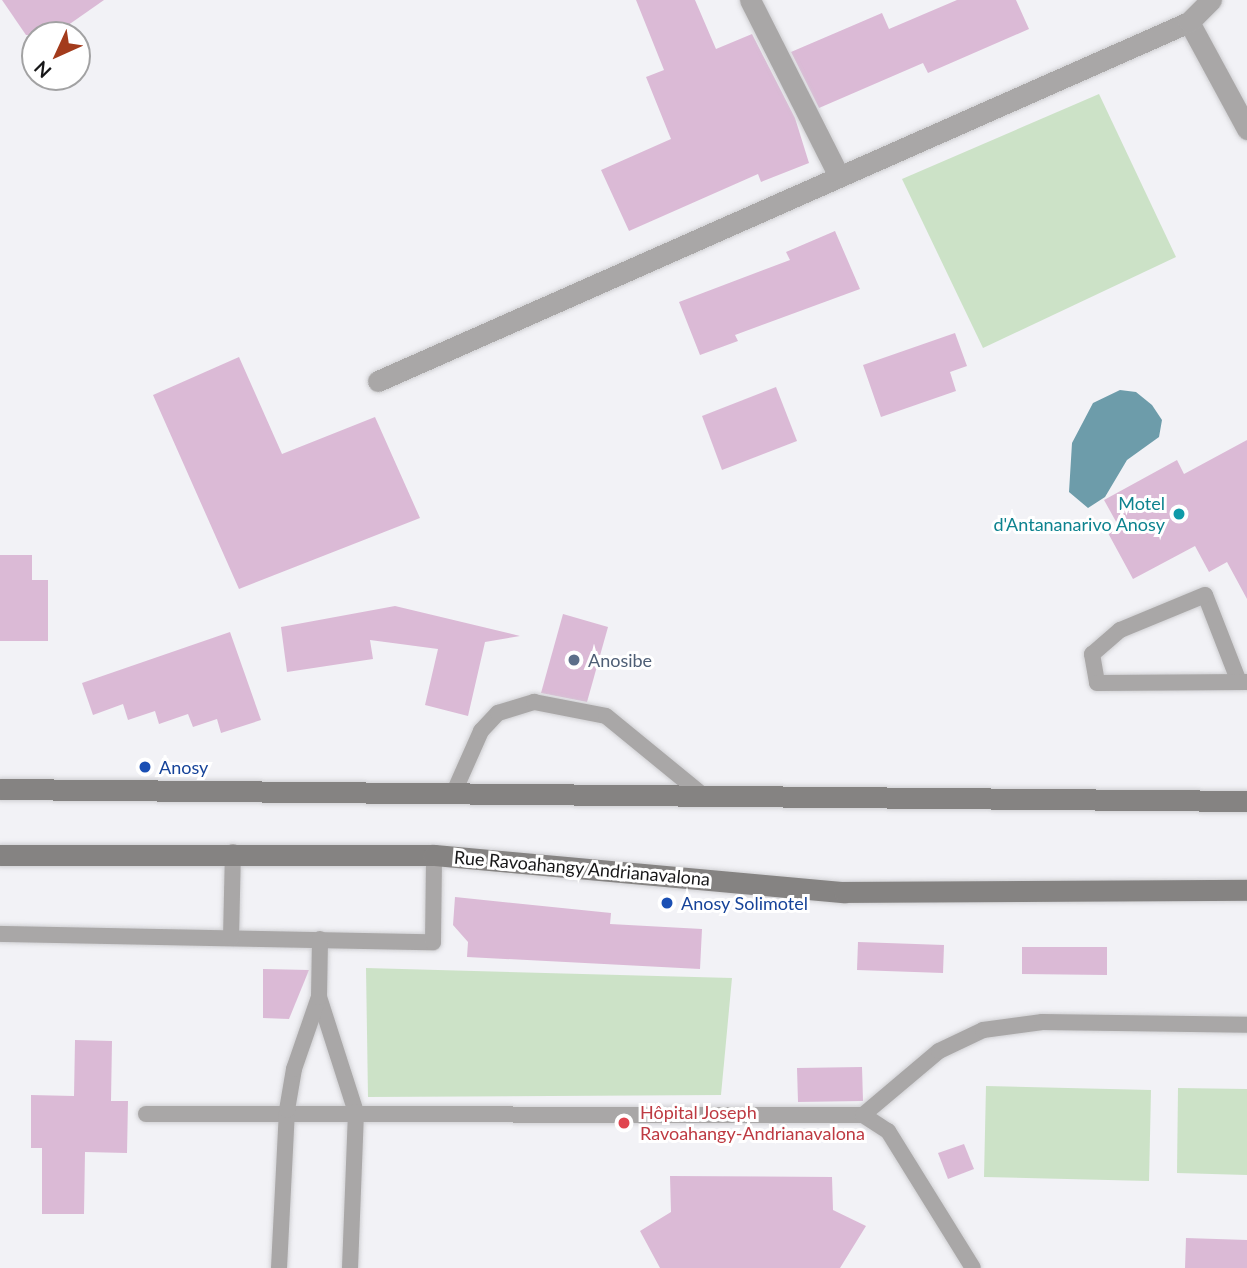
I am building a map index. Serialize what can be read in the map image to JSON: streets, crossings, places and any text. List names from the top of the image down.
{
  "streets": {
    "main road": ["Rue Ravoahangy Andrianavalona"]
  },
  "places": [
    "Motel d'Antananarivo Anosy",
    "Anosibe",
    "Anosy",
    "Anosy Solimotel",
    "Hôpital Joseph Ravoahangy-Andrianavalona"
  ],
  "north": "bottom left"
}
